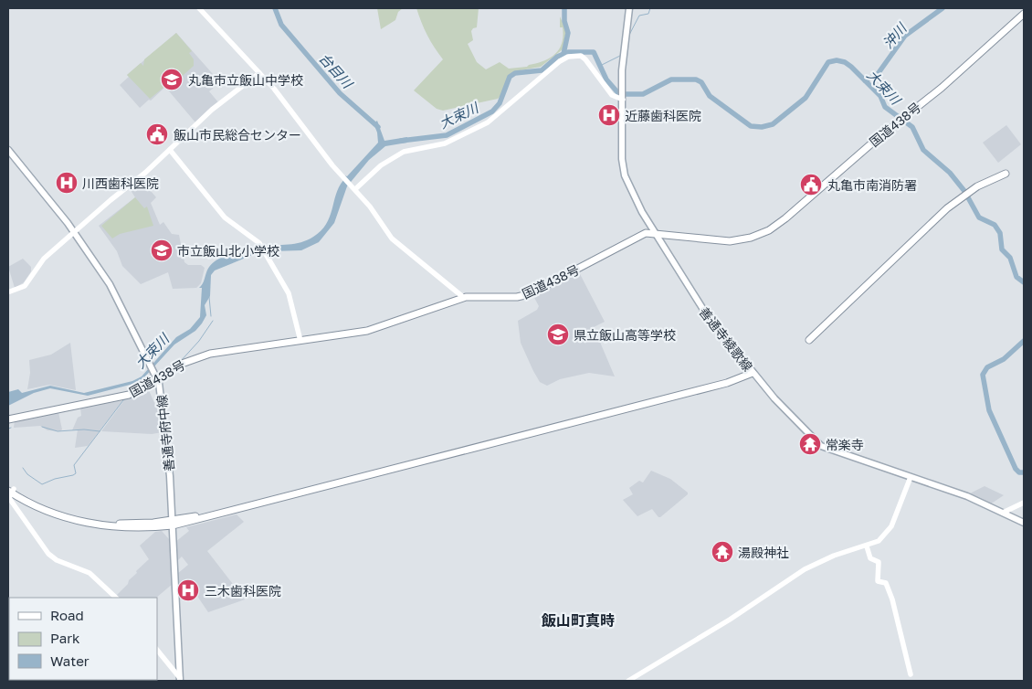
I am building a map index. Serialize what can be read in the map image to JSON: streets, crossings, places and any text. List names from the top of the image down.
{
  "streets": {
    "highway": ["国道438号"],
    "main road": ["善通寺綾歌線", "善通寺府中線"]
  },
  "crossings": [
    ["国道438号", "善通寺綾歌線"],
    ["国道438号", "善通寺府中線"]
  ],
  "districts": ["飯山町真時"],
  "water": ["沖川", "台目川", "大束川"],
  "places": {
    "school or university": ["丸亀市立飯山中学校", "市立飯山北小学校", "県立飯山高等学校"],
    "hospital": ["近藤歯科医院", "川西歯科医院", "三木歯科医院"],
    "public building": ["飯山市民総合センター", "丸亀市南消防署"],
    "temple": ["常楽寺", "湯殿神社"]
  },
  "legend": ["Road", "Park", "Water"]
}
